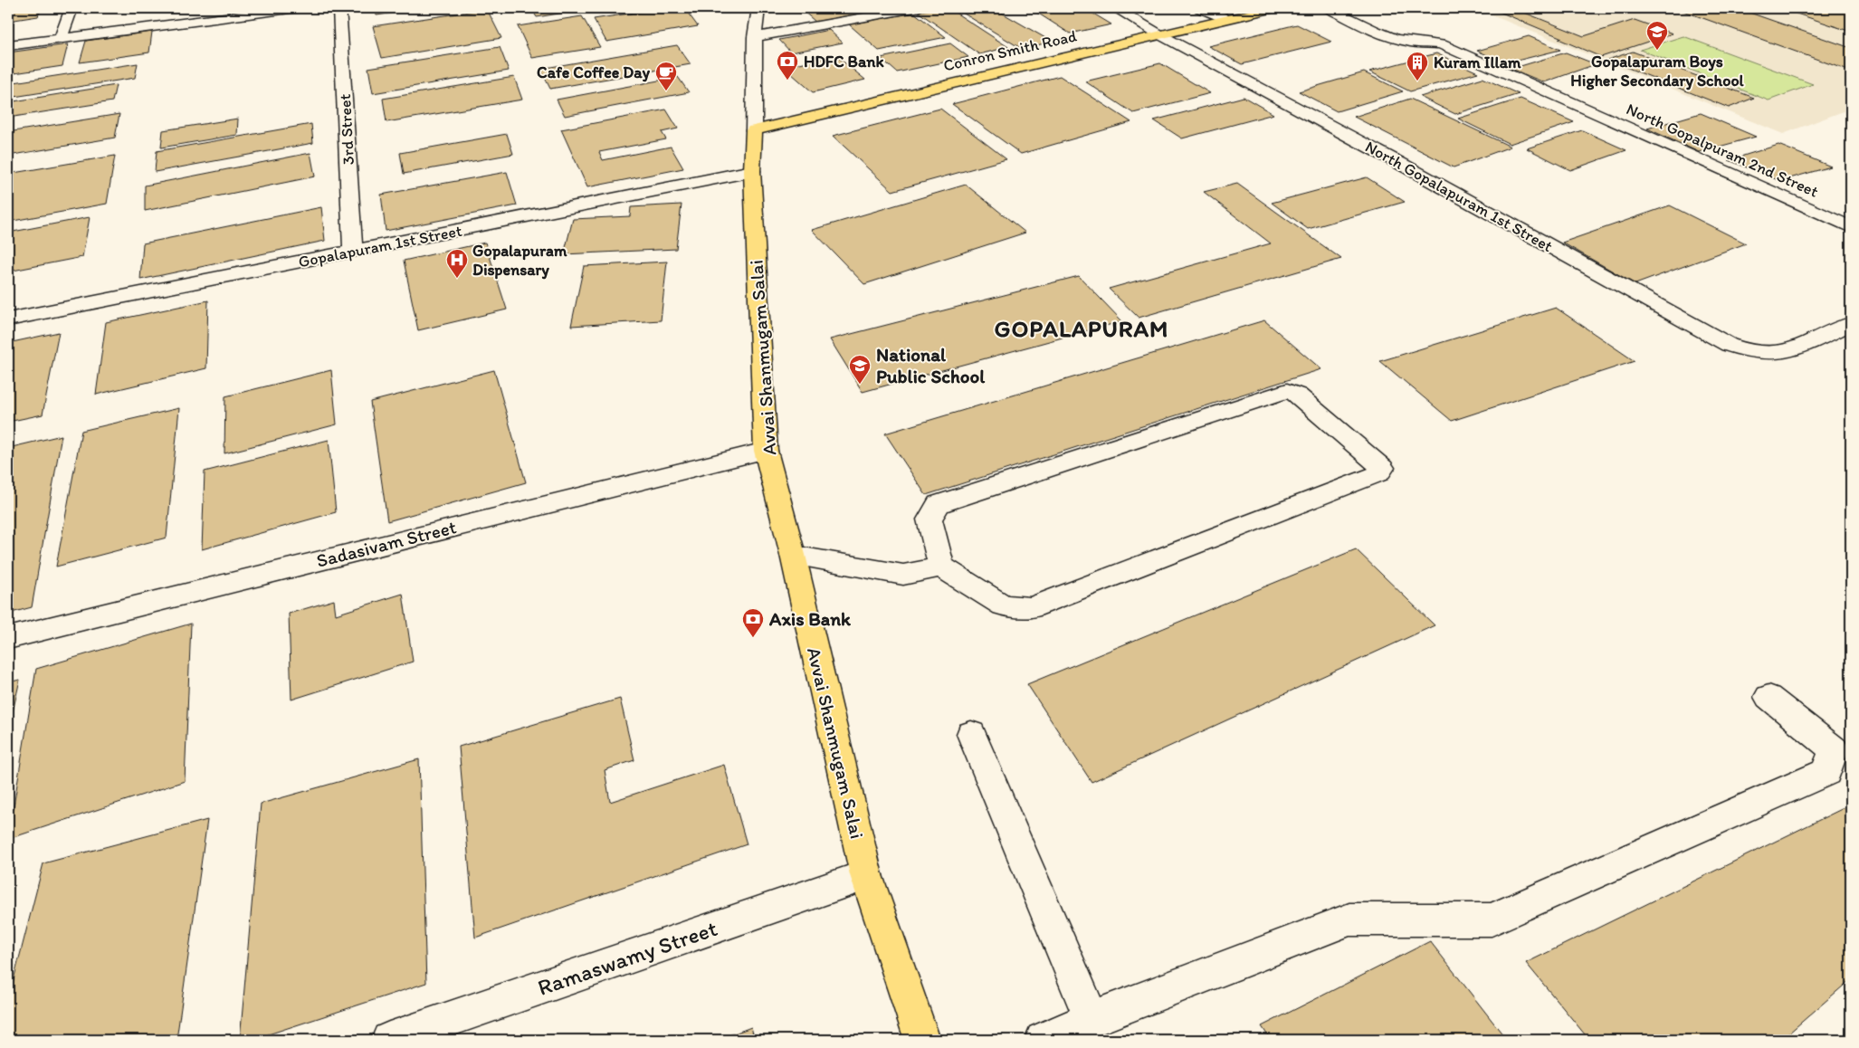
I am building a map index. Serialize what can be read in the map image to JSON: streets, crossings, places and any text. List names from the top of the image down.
{
  "streets": {
    "main road": ["Conron Smith Road", "Avvai Shanmugam Salai"],
    "street": [
      "3rd Street",
      "North Gopalpuram 2nd Street",
      "North Gopalapuram 1st Street",
      "Gopalapuram 1st Street",
      "Sadasivam Street",
      "Ramaswamy Street"
    ]
  },
  "crossings": [
    ["Conron Smith Road", "North Gopalapuram 1st Street"],
    ["Conron Smith Road", "Avvai Shanmugam Salai"],
    ["3rd Street", "Gopalapuram 1st Street"],
    ["Gopalapuram 1st Street", "Avvai Shanmugam Salai"],
    ["Avvai Shanmugam Salai", "Sadasivam Street"],
    ["Avvai Shanmugam Salai", "Ramaswamy Street"]
  ],
  "districts": ["GOPALAPURAM"],
  "places": {
    "school or university": ["Gopalapuram Boys Higher Secondary School", "National Public School"],
    "bank": ["HDFC Bank", "Axis Bank"],
    "building": ["Kuram Illam"],
    "cafe": ["Cafe Coffee Day"],
    "hospital": ["Gopalapuram Dispensary"]
  }
}
